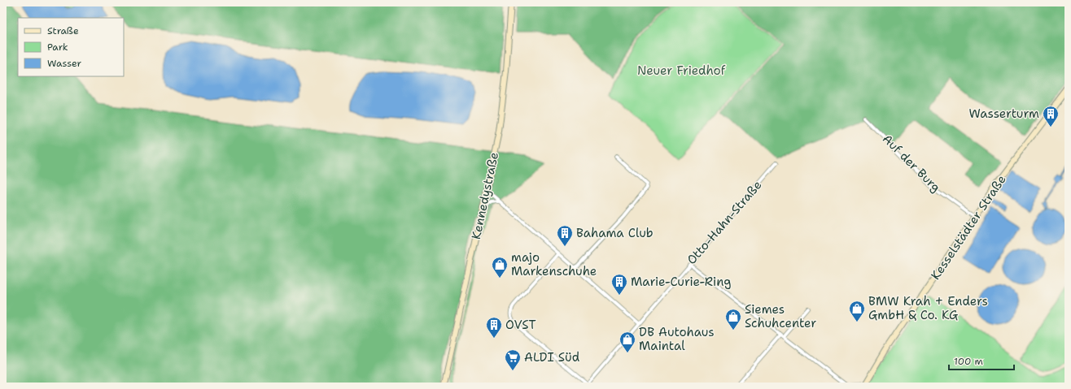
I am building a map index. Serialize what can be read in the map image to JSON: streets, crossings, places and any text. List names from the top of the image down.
{
  "streets": {
    "main road": ["Kennedystraße", "Kesselstädter Straße"],
    "street": ["Auf der Burg", "Otto-Hahn-Straße"]
  },
  "crossings": [
    ["Auf der Burg", "Kesselstädter Straße"]
  ],
  "parks": ["Neuer Friedhof"],
  "places": {
    "building": [
      "Wasserturm",
      "Bahama Club",
      "Marie-Curie-Ring",
      "OVST"
    ],
    "shop": [
      "majo Markenschuhe",
      "BMW Krah + Enders GmbH & Co. KG",
      "Siemes Schuhcenter",
      "DB Autohaus Maintal"
    ],
    "supermarket": ["ALDI Süd"]
  },
  "legend": ["Straße", "Park", "Wasser"],
  "scale_bar": "100 m"
}
